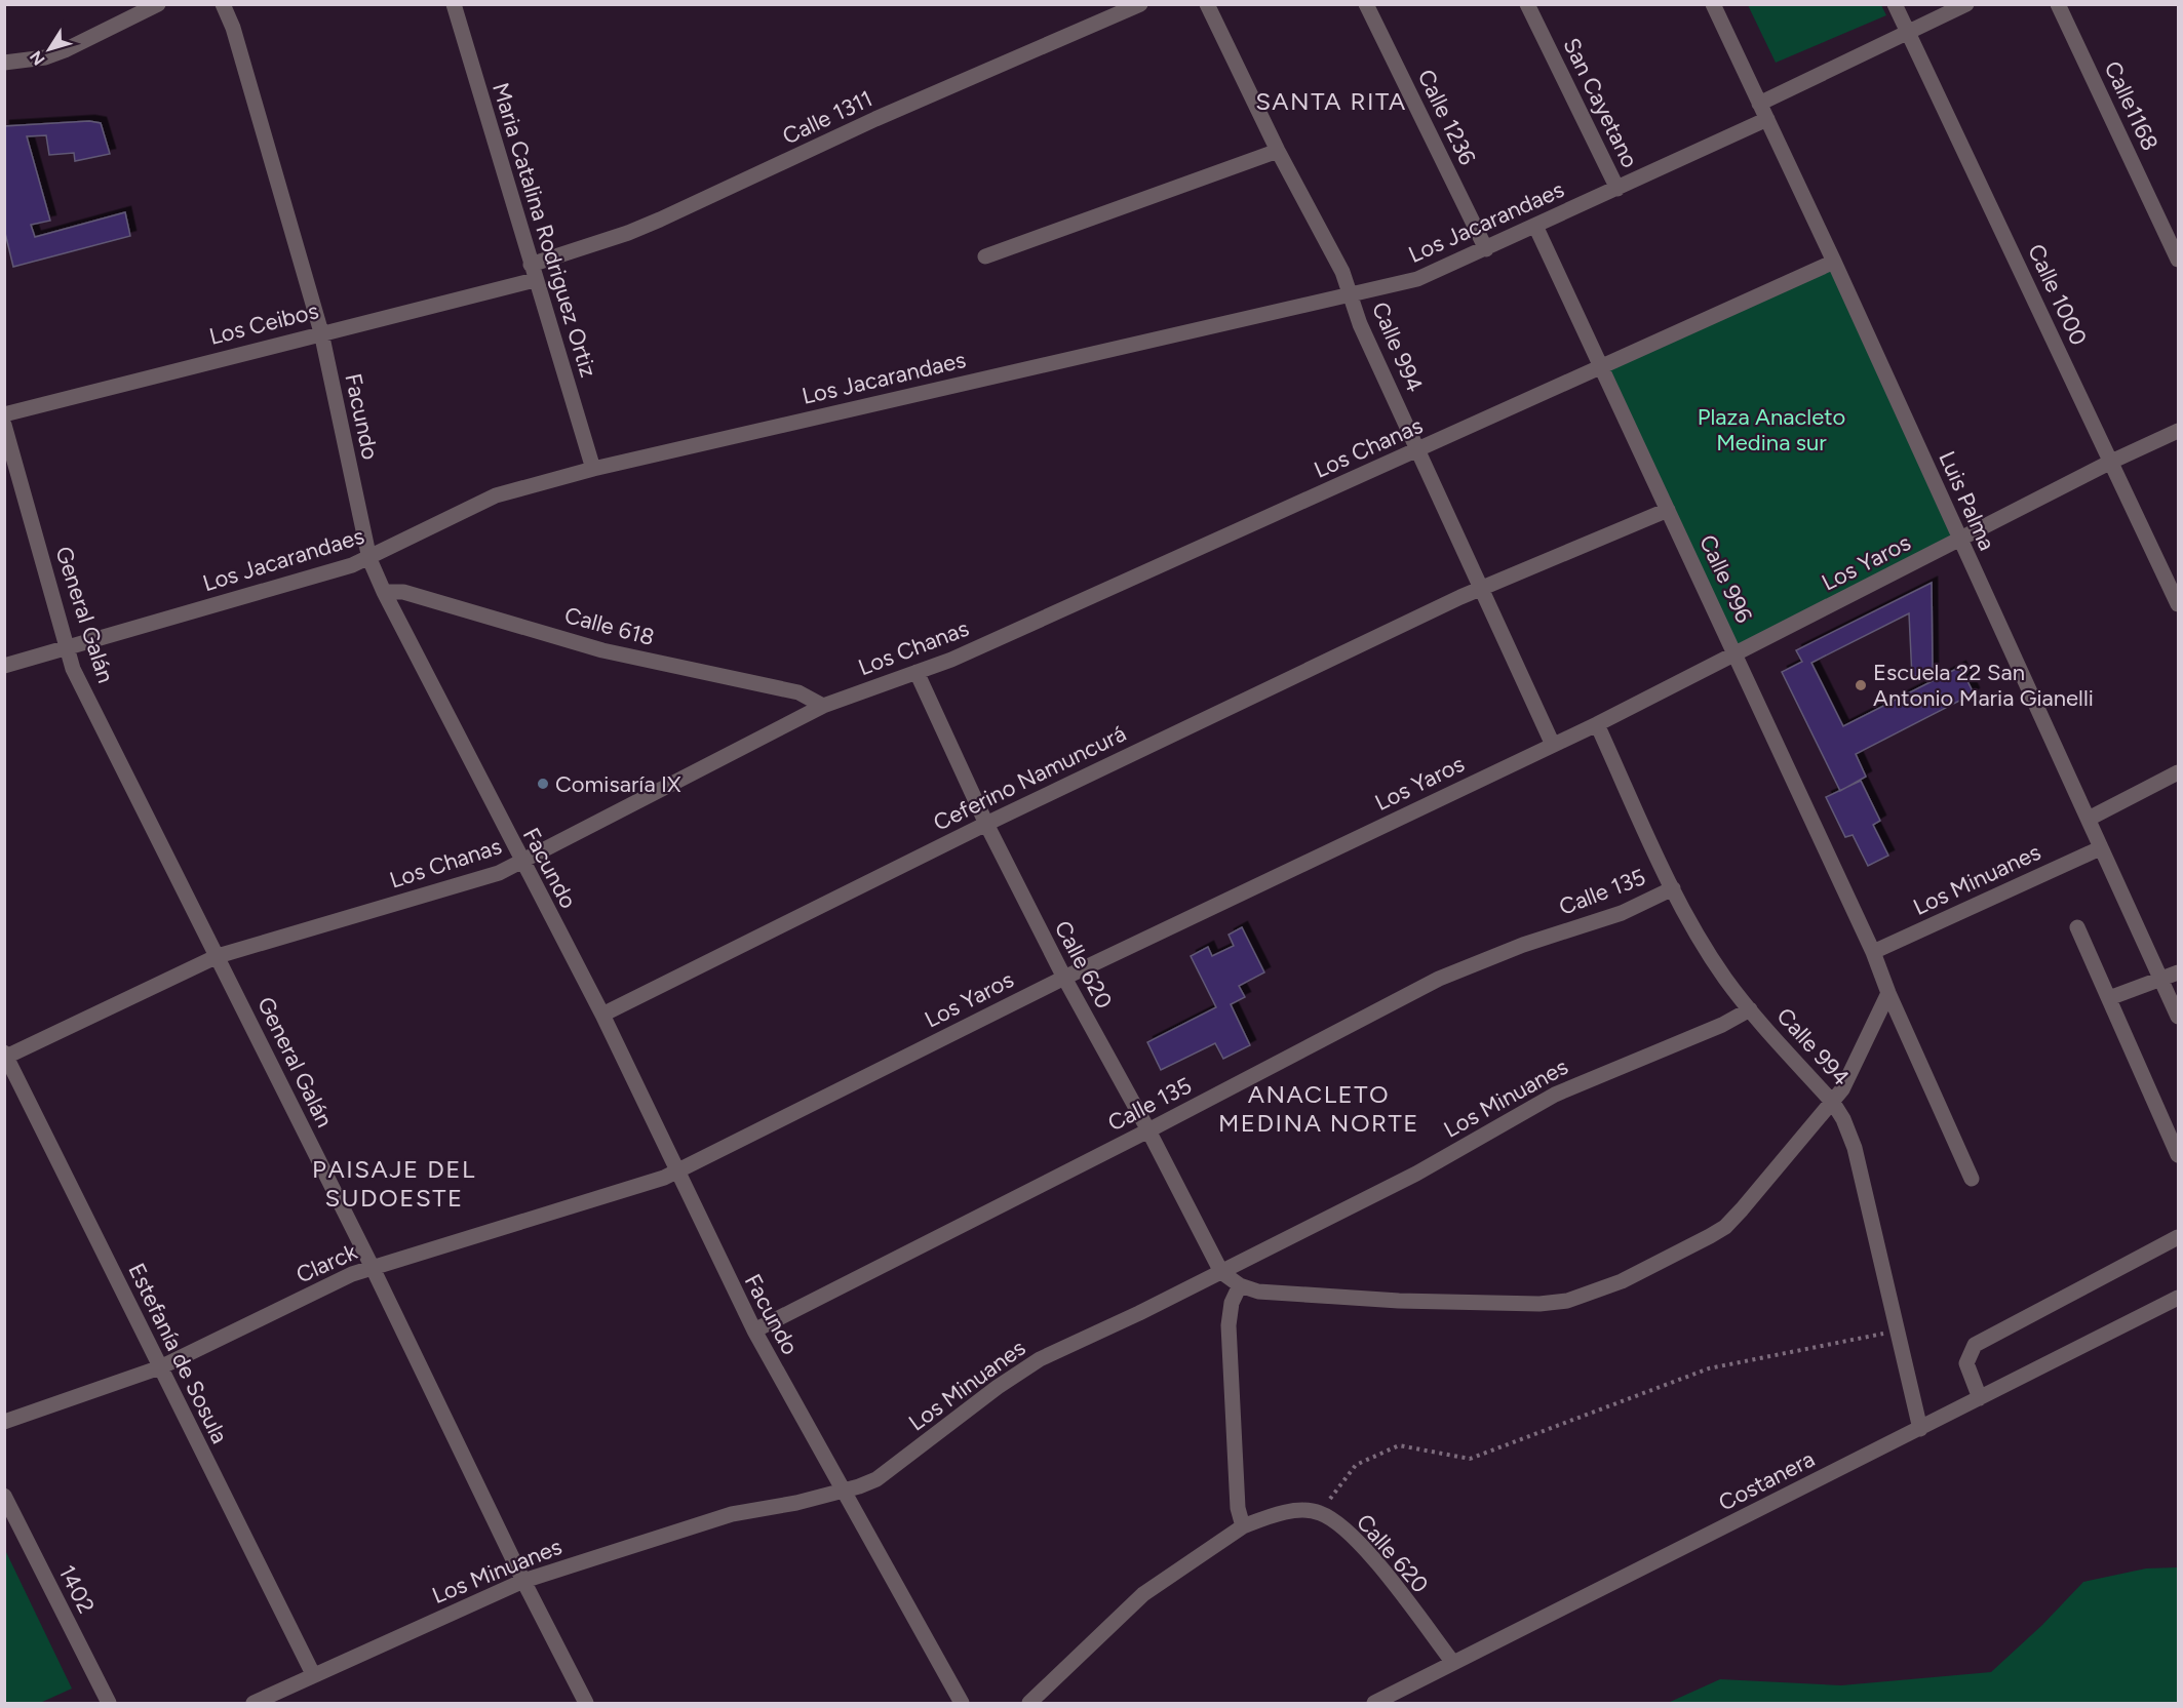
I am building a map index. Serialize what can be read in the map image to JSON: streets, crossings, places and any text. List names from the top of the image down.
{
  "streets": {
    "street": [
      "San Cayetano",
      "Calle1168",
      "Calle 1311",
      "Calle 1236",
      "Los Jacarandaes",
      "Maria Catalina Rodriguez Ortiz",
      "Calle 1000",
      "Los Ceibos",
      "Calle 994",
      "Facundo",
      "Los Chanas",
      "Luis Palma",
      "Los Yaros",
      "Calle 996",
      "General Galán",
      "Calle 618",
      "Ceferino Namuncurá",
      "Los Minuanes",
      "Calle 135",
      "Calle 620",
      "Clarck",
      "Estefanía de Sosula",
      "Costanera",
      "1402"
    ]
  },
  "crossings": [
    ["San Cayetano", "Los Jacarandaes"],
    ["Calle 1311", "Maria Catalina Rodriguez Ortiz"],
    ["Calle 1311", "Los Ceibos"],
    ["Calle 1236", "Los Jacarandaes"],
    ["Los Jacarandaes", "Maria Catalina Rodriguez Ortiz"],
    ["Los Jacarandaes", "Calle 994"],
    ["Los Jacarandaes", "Facundo"],
    ["Los Jacarandaes", "Luis Palma"],
    ["Los Jacarandaes", "Calle 996"],
    ["Los Jacarandaes", "General Galán"],
    ["Maria Catalina Rodriguez Ortiz", "Los Ceibos"],
    ["Calle 1000", "Los Yaros"],
    ["Los Ceibos", "Facundo"],
    ["Calle 994", "Los Chanas"],
    ["Calle 994", "Los Yaros"],
    ["Calle 994", "Ceferino Namuncurá"],
    ["Calle 994", "Los Minuanes"],
    ["Calle 994", "Calle 135"],
    ["Calle 994", "Costanera"],
    ["Facundo", "Los Chanas"],
    ["Facundo", "Los Yaros"],
    ["Facundo", "Calle 618"],
    ["Facundo", "Ceferino Namuncurá"],
    ["Facundo", "Los Minuanes"],
    ["Facundo", "Calle 135"],
    ["Facundo", "Clarck"],
    ["Los Chanas", "Luis Palma"],
    ["Los Chanas", "Calle 996"],
    ["Los Chanas", "General Galán"],
    ["Los Chanas", "Calle 618"],
    ["Los Chanas", "Calle 620"],
    ["Los Chanas", "Estefanía de Sosula"],
    ["Luis Palma", "Los Yaros"],
    ["Luis Palma", "Los Minuanes"],
    ["Los Yaros", "Calle 996"],
    ["Los Yaros", "Calle 620"],
    ["Los Yaros", "Clarck"],
    ["Calle 996", "Ceferino Namuncurá"],
    ["Calle 996", "Los Minuanes"],
    ["General Galán", "Los Minuanes"],
    ["General Galán", "Clarck"],
    ["Ceferino Namuncurá", "Calle 620"],
    ["Los Minuanes", "Calle 620"],
    ["Los Minuanes", "Estefanía de Sosula"],
    ["Calle 135", "Calle 620"],
    ["Calle 620", "Costanera"],
    ["Clarck", "Estefanía de Sosula"]
  ],
  "districts": ["SANTA RITA", "ANACLETO MEDINA NORTE", "PAISAJE DEL SUDOESTE"],
  "parks": ["Plaza Anacleto Medina sur"],
  "places": ["Escuela 22 San Antonio Maria Gianelli", "Comisaría IX"],
  "north": "bottom left"
}
